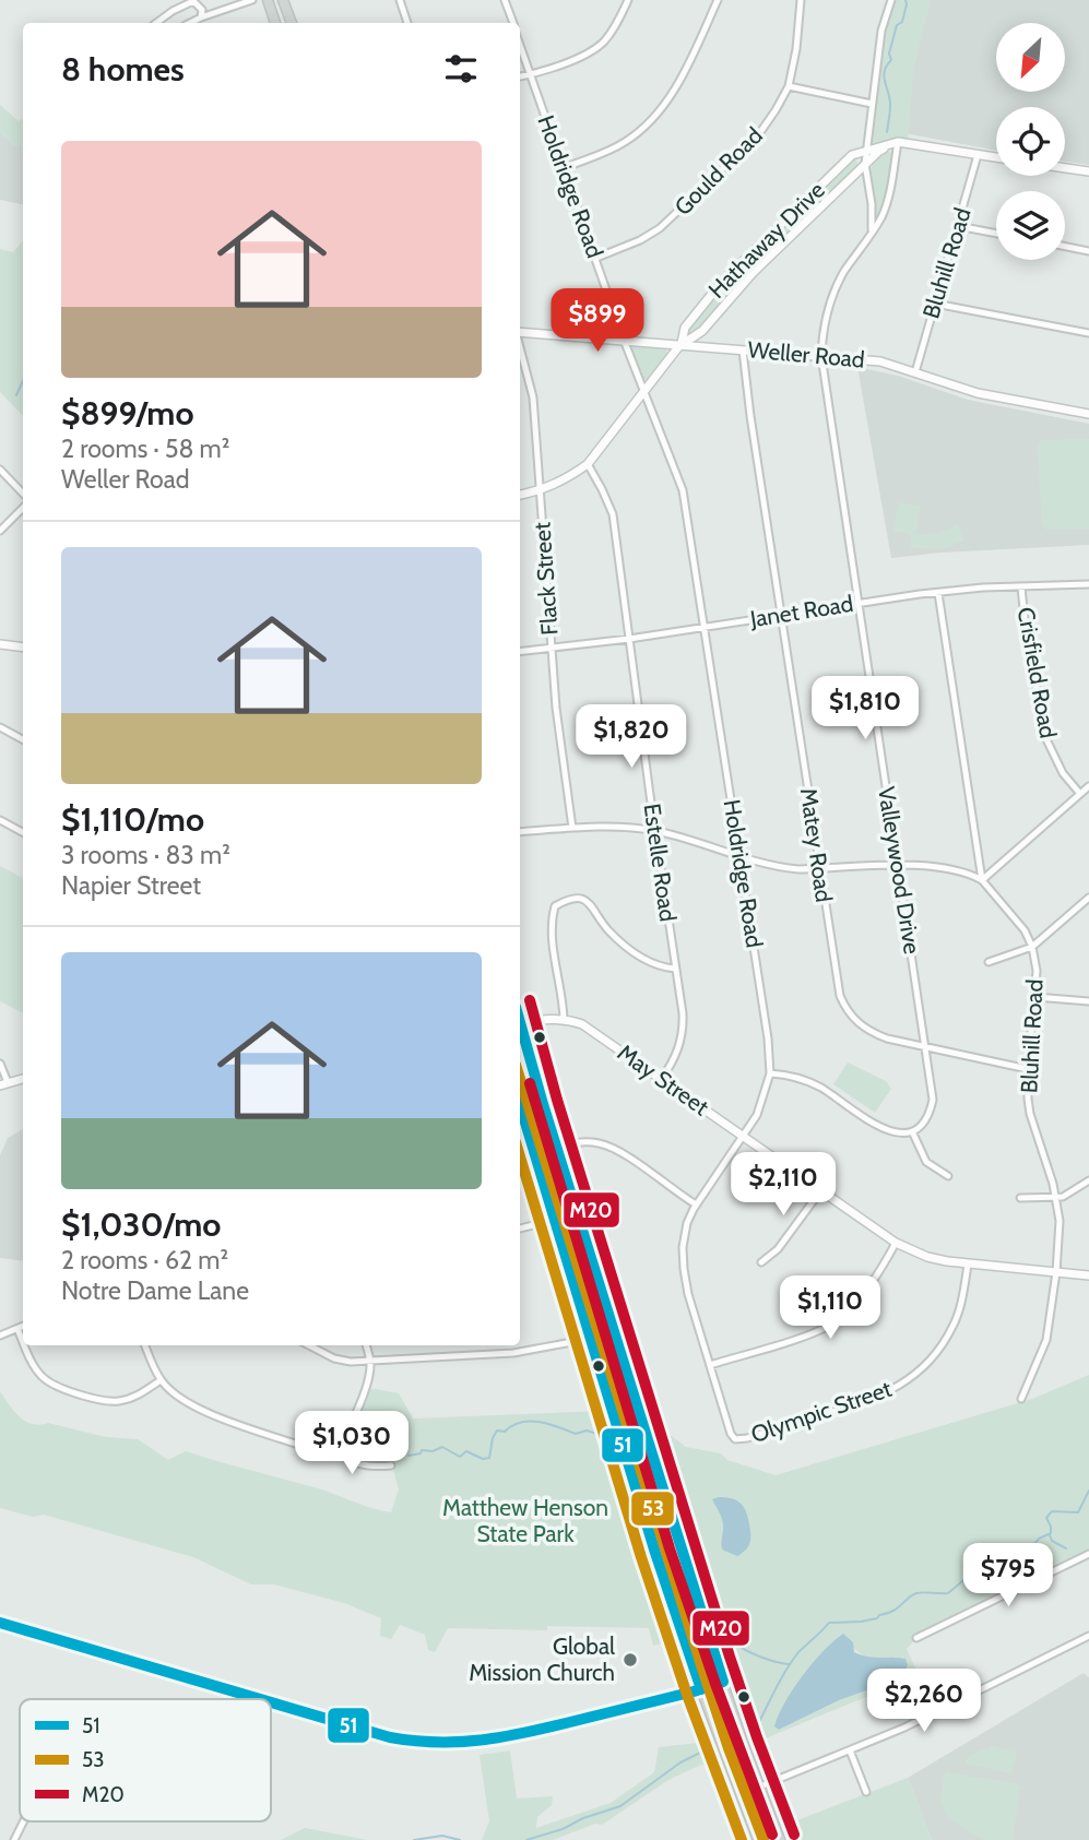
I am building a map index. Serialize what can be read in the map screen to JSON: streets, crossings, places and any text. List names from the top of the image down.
{
  "streets": {
    "street": [
      "Gould Road",
      "Holdridge Road",
      "Hathaway Drive",
      "Bluhill Road",
      "Weller Road",
      "Flack Street",
      "Janet Road",
      "Crisfield Road",
      "Matey Road",
      "Estelle Road",
      "Valleywood Drive",
      "May Street",
      "Olympic Street"
    ]
  },
  "crossings": [
    ["Gould Road", "Holdridge Road"],
    ["Holdridge Road", "Hathaway Drive"],
    ["Holdridge Road", "Weller Road"],
    ["Holdridge Road", "Janet Road"],
    ["Holdridge Road", "May Street"],
    ["Holdridge Road", "Olympic Street"],
    ["Hathaway Drive", "Weller Road"],
    ["Hathaway Drive", "Flack Street"],
    ["Hathaway Drive", "Estelle Road"],
    ["Hathaway Drive", "Valleywood Drive"],
    ["Bluhill Road", "Weller Road"],
    ["Bluhill Road", "Matey Road"],
    ["Bluhill Road", "May Street"],
    ["Weller Road", "Matey Road"],
    ["Weller Road", "Valleywood Drive"],
    ["Flack Street", "Janet Road"],
    ["Janet Road", "Crisfield Road"],
    ["Janet Road", "Matey Road"],
    ["Janet Road", "Estelle Road"],
    ["Janet Road", "Valleywood Drive"],
    ["Matey Road", "Valleywood Drive"],
    ["Estelle Road", "May Street"],
    ["May Street", "Olympic Street"]
  ],
  "parks": ["Matthew Henson State Park"],
  "places": ["Global Mission Church"],
  "lines": ["transit line M20", "transit line 51", "transit line 53"],
  "legend": ["51", "53", "M20"],
  "north": "bottom left",
  "page": {
    "heading": "8 homes",
    "list": [
      {
        "name": "$899/mo",
        "note": "2 rooms · 58 m² · Weller Road"
      },
      {
        "name": "$1,110/mo",
        "note": "3 rooms · 83 m² · Napier Street"
      },
      {
        "name": "$1,030/mo",
        "note": "2 rooms · 62 m² · Notre Dame Lane"
      }
    ],
    "price": [
      "$899",
      "$1,810",
      "$1,820",
      "$2,110",
      "$1,110",
      "$1,030",
      "$795",
      "$2,260"
    ]
  }
}
